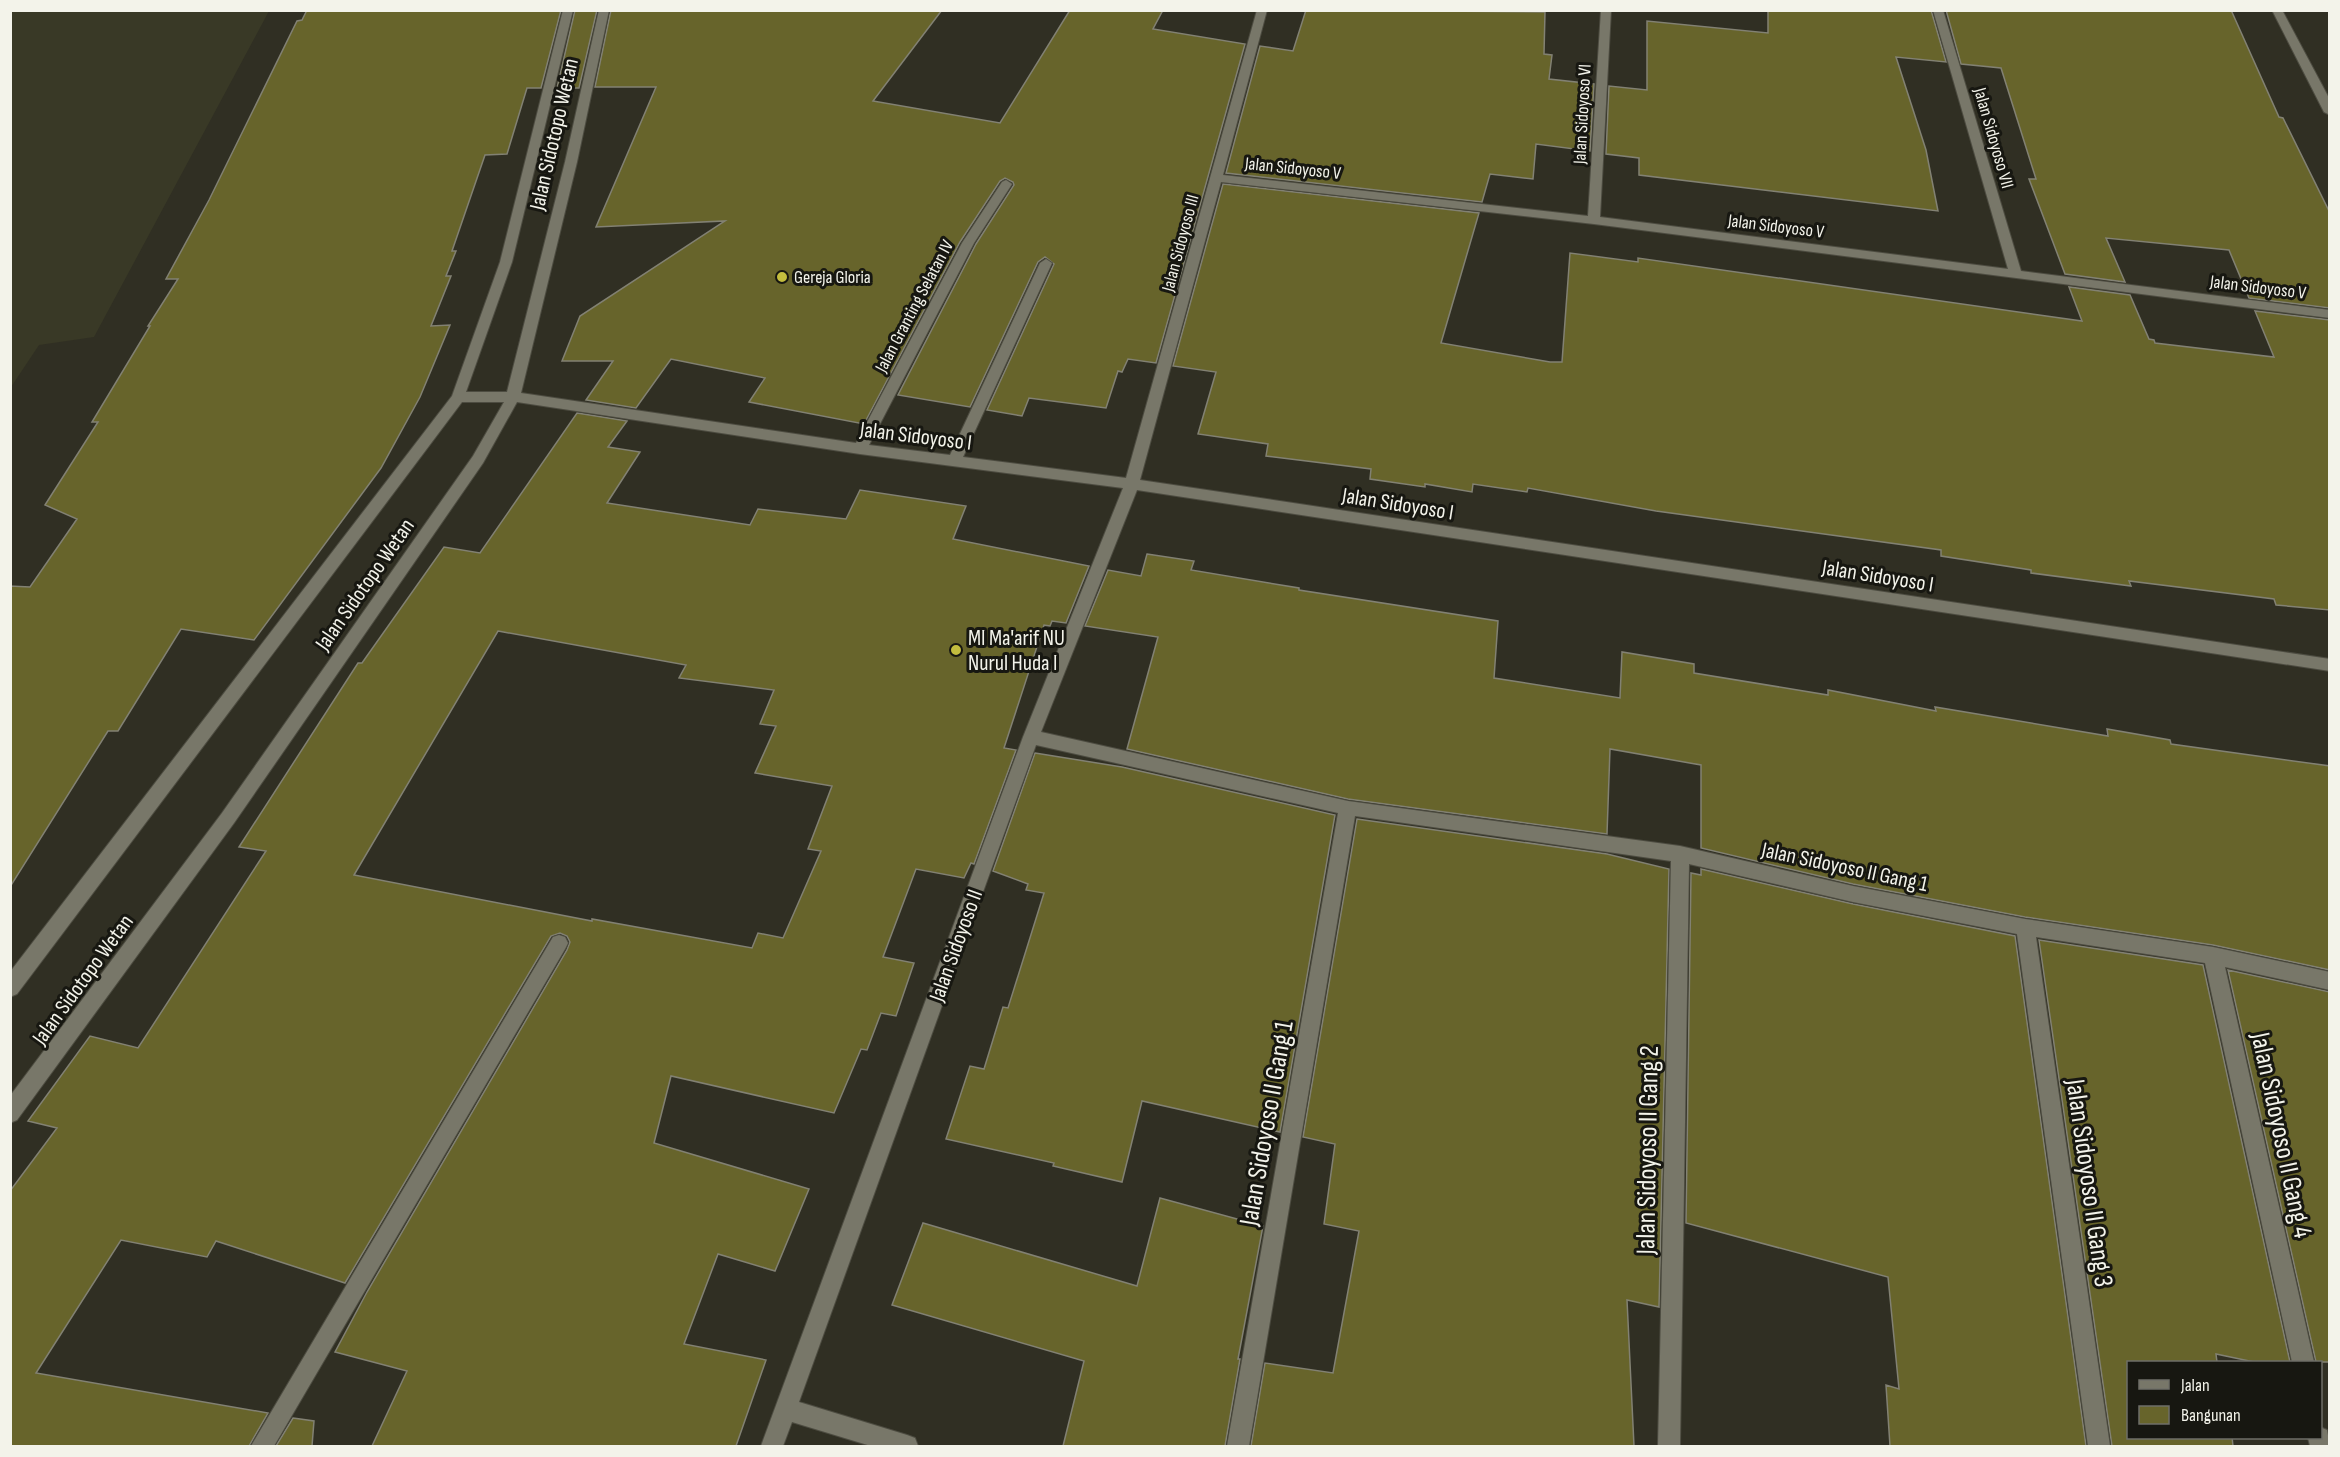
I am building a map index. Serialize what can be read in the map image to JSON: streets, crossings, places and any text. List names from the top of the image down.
{
  "streets": {
    "street": [
      "Jalan Sidoyoso VI",
      "Jalan Sidotopo Wetan",
      "Jalan Sidoyoso VII",
      "Jalan Sidoyoso V",
      "Jalan Sidoyoso III",
      "Jalan Granting Selatan IV",
      "Jalan Sidoyoso I",
      "Jalan Sidoyoso II Gang 1",
      "Jalan Sidoyoso II",
      "Jalan Sidoyoso II Gang 4",
      "Jalan Sidoyoso II Gang 2",
      "Jalan Sidoyoso II Gang 3"
    ]
  },
  "crossings": [
    ["Jalan Sidoyoso VI", "Jalan Sidoyoso V"],
    ["Jalan Sidotopo Wetan", "Jalan Sidoyoso I"],
    ["Jalan Sidoyoso VII", "Jalan Sidoyoso V"],
    ["Jalan Sidoyoso V", "Jalan Sidoyoso III"],
    ["Jalan Sidoyoso III", "Jalan Sidoyoso I"],
    ["Jalan Sidoyoso III", "Jalan Sidoyoso II"],
    ["Jalan Granting Selatan IV", "Jalan Sidoyoso I"],
    ["Jalan Sidoyoso I", "Jalan Sidoyoso II"],
    ["Jalan Sidoyoso II Gang 1", "Jalan Sidoyoso II"],
    ["Jalan Sidoyoso II Gang 1", "Jalan Sidoyoso II Gang 4"],
    ["Jalan Sidoyoso II Gang 1", "Jalan Sidoyoso II Gang 2"],
    ["Jalan Sidoyoso II Gang 1", "Jalan Sidoyoso II Gang 3"]
  ],
  "places": ["Gereja Gloria", "MI Ma'arif NU Nurul Huda I"],
  "legend": ["Jalan", "Bangunan"]
}
